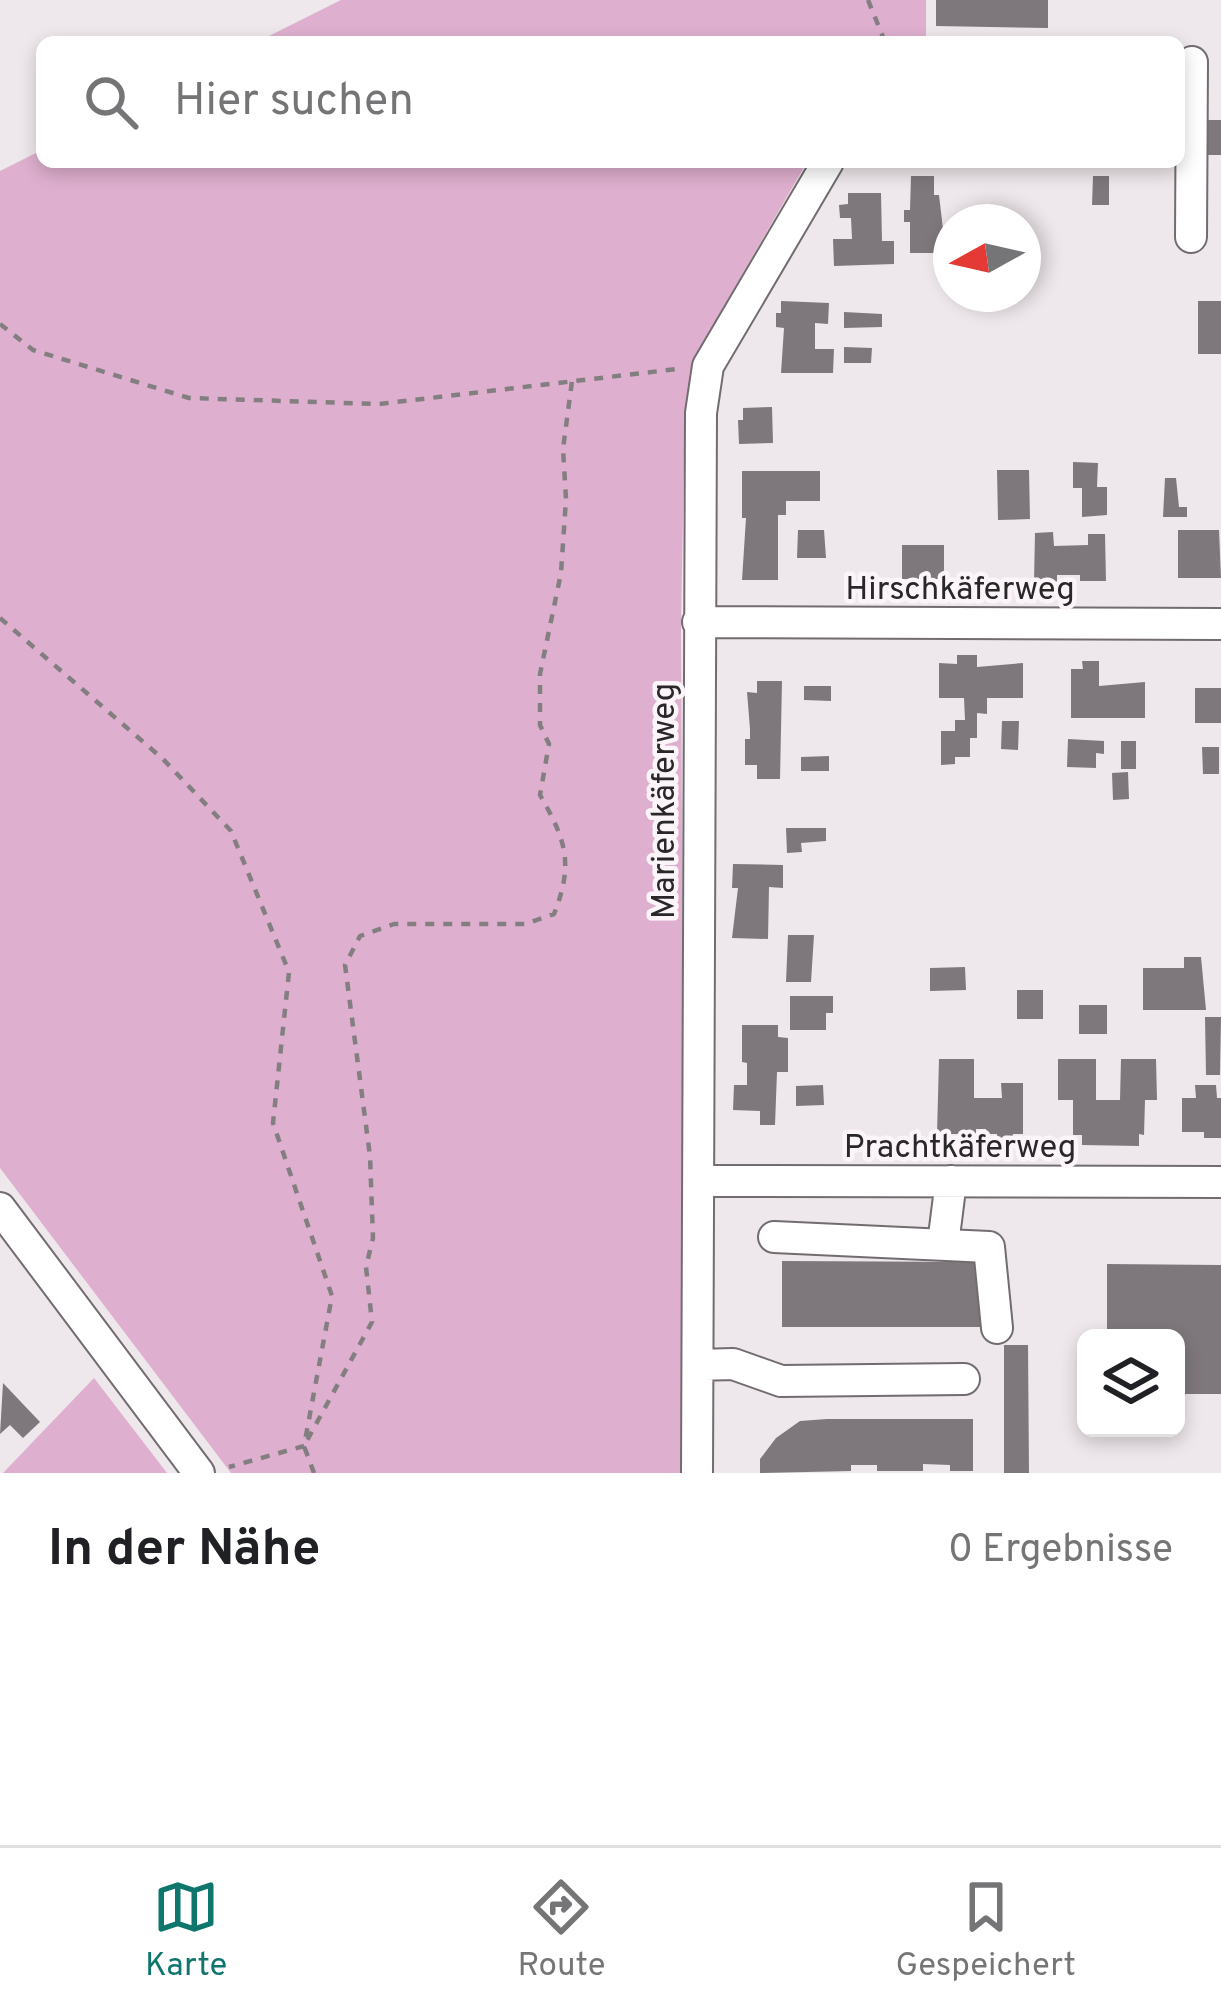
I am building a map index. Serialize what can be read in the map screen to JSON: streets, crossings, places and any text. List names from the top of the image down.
{
  "streets": {
    "street": ["Hirschkäferweg", "Marienkäferweg", "Prachtkäferweg"]
  },
  "crossings": [
    ["Hirschkäferweg", "Marienkäferweg"],
    ["Marienkäferweg", "Prachtkäferweg"]
  ],
  "north": "left",
  "page": {
    "search": "Hier suchen",
    "heading": ["In der Nähe", "0 Ergebnisse"],
    "nav": ["Karte", "Route", "Gespeichert"]
  }
}
